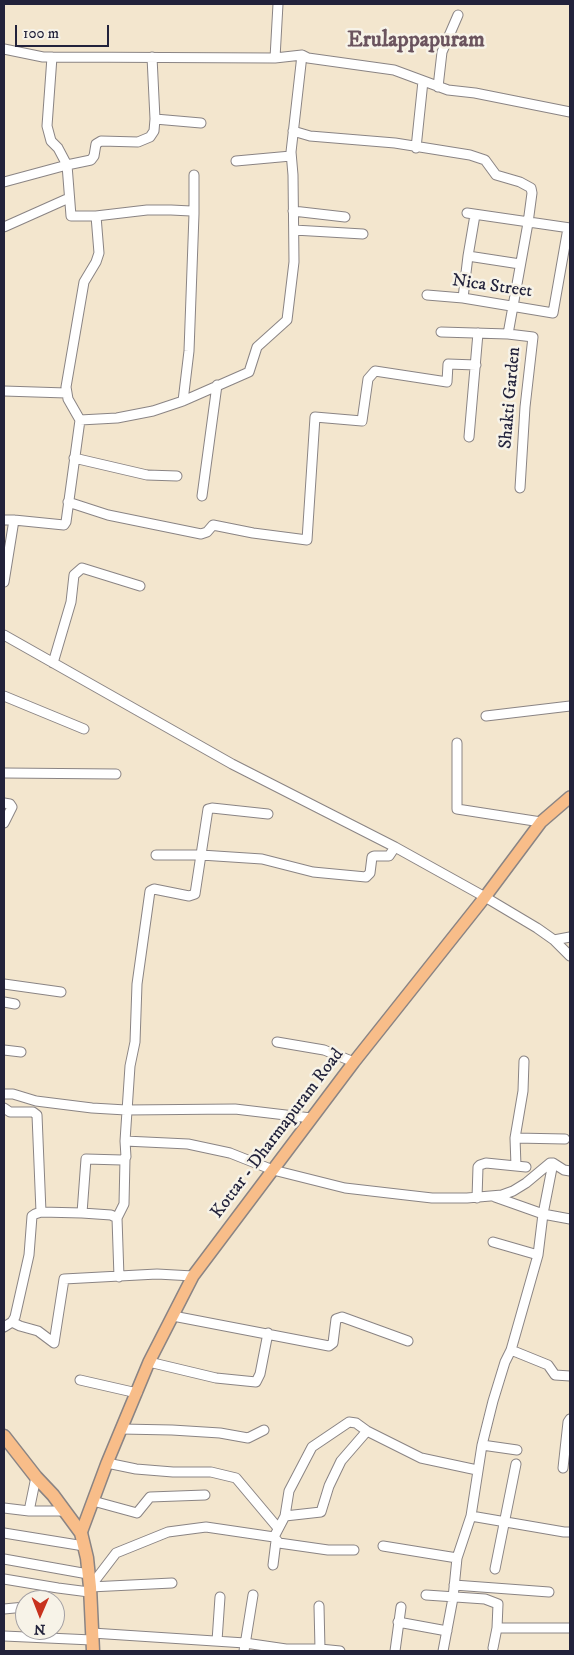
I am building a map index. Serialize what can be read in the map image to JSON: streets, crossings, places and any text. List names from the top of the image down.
{
  "streets": {
    "main road": ["Kottar - Dharmapuram Road"],
    "street": ["Nica Street", "Shakti Garden"]
  },
  "districts": ["Erulappapuram"],
  "scale_bar": "100 m",
  "north": "bottom"
}
